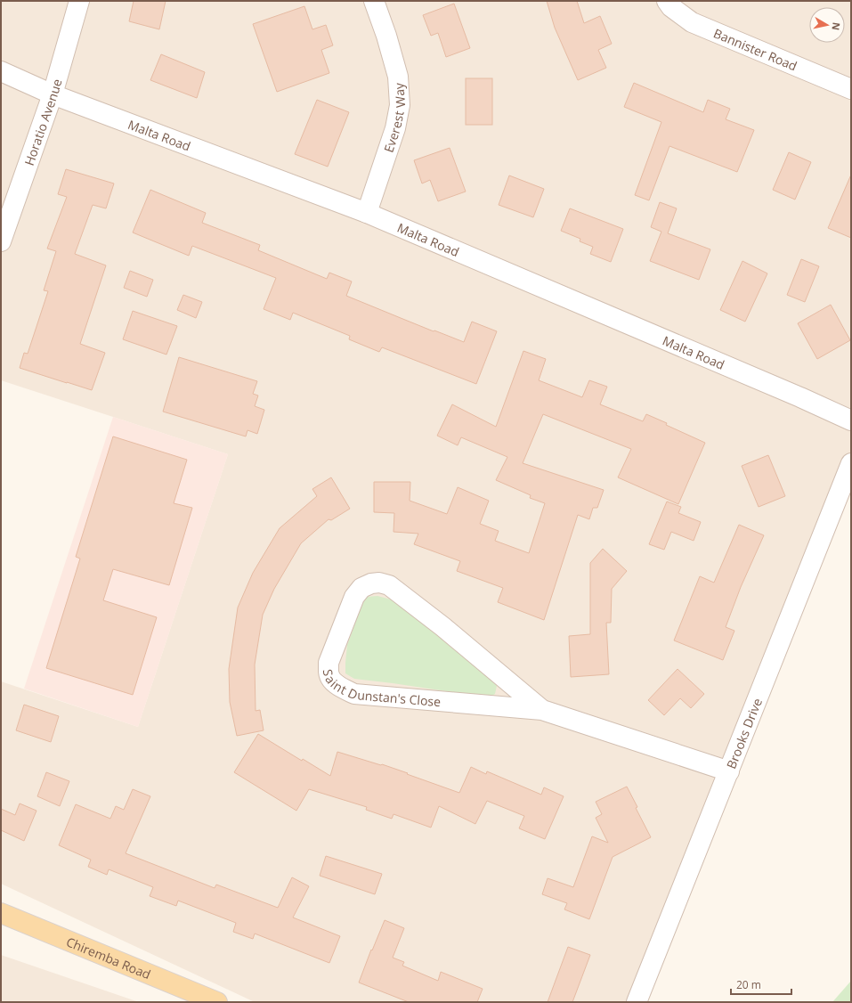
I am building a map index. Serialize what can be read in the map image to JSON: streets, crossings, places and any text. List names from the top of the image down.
{
  "streets": {
    "main road": ["Chiremba Road"],
    "street": [
      "Bannister Road",
      "Everest Way",
      "Horatio Avenue",
      "Malta Road",
      "Saint Dunstan's Close",
      "Brooks Drive"
    ]
  },
  "crossings": [
    ["Everest Way", "Malta Road"],
    ["Horatio Avenue", "Malta Road"],
    ["Saint Dunstan's Close", "Brooks Drive"]
  ],
  "scale_bar": "20 m",
  "north": "right"
}
